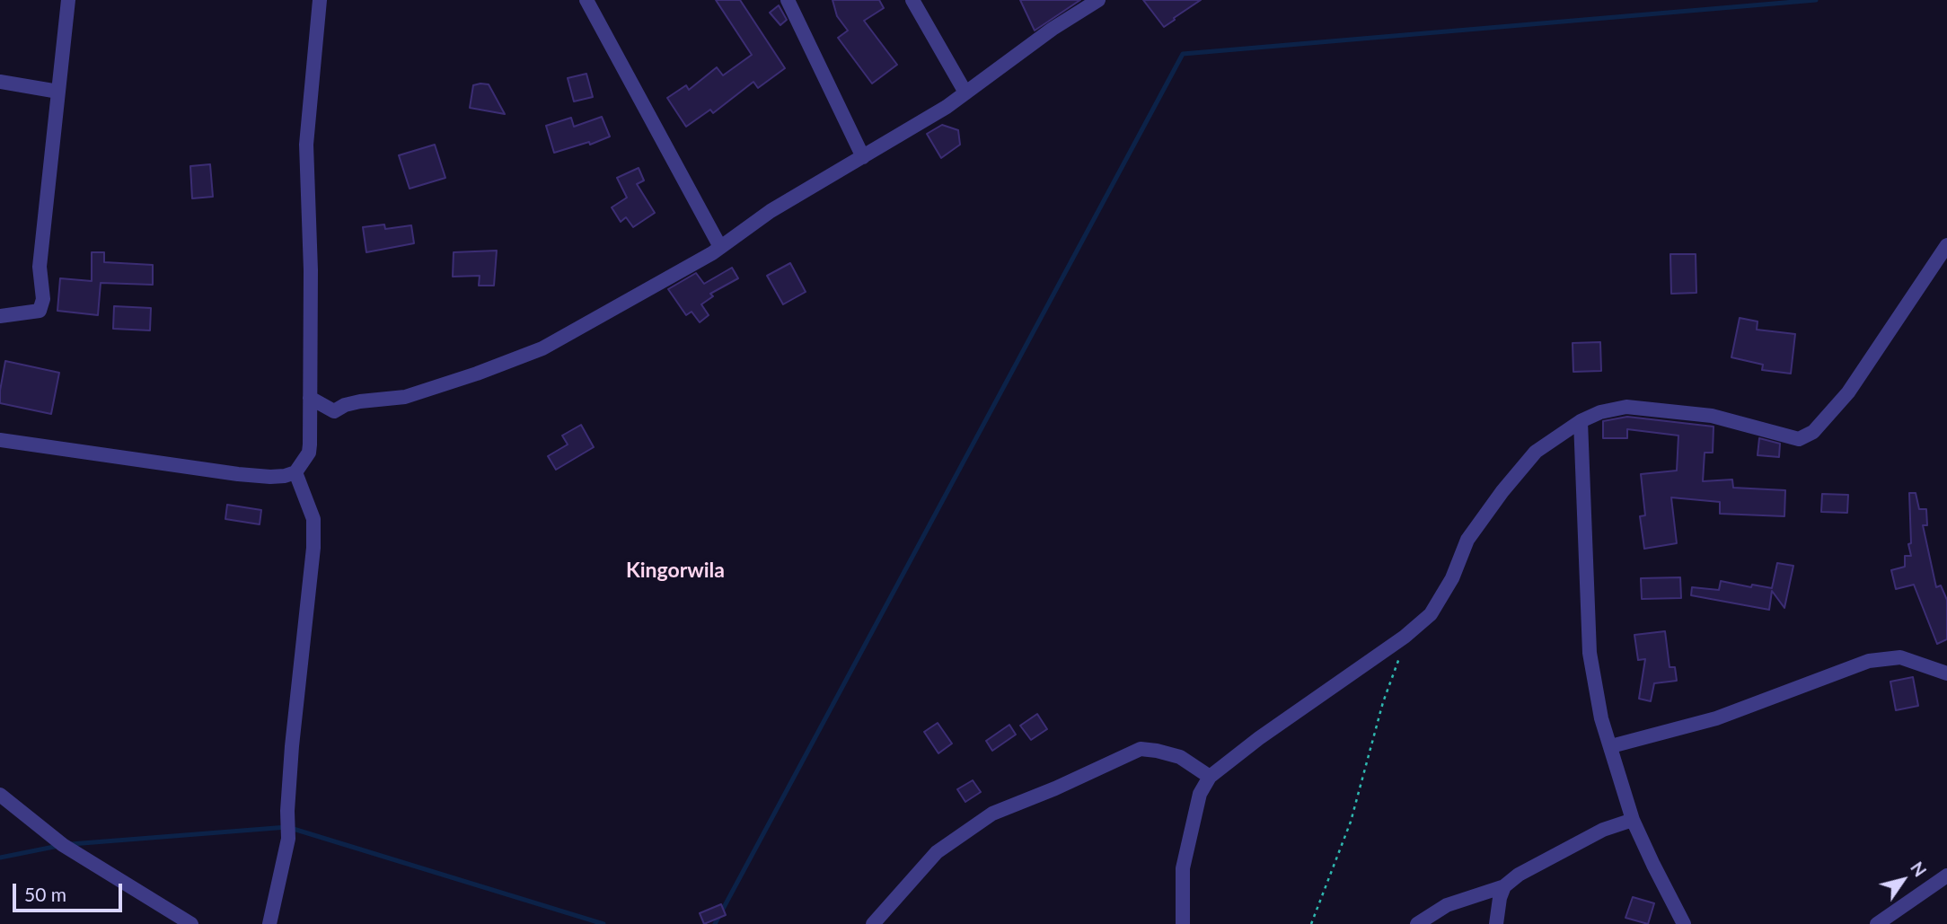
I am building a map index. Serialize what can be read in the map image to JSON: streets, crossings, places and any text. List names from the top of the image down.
{
  "districts": ["Kingorwila"],
  "scale_bar": "50 m",
  "north": "top right"
}
